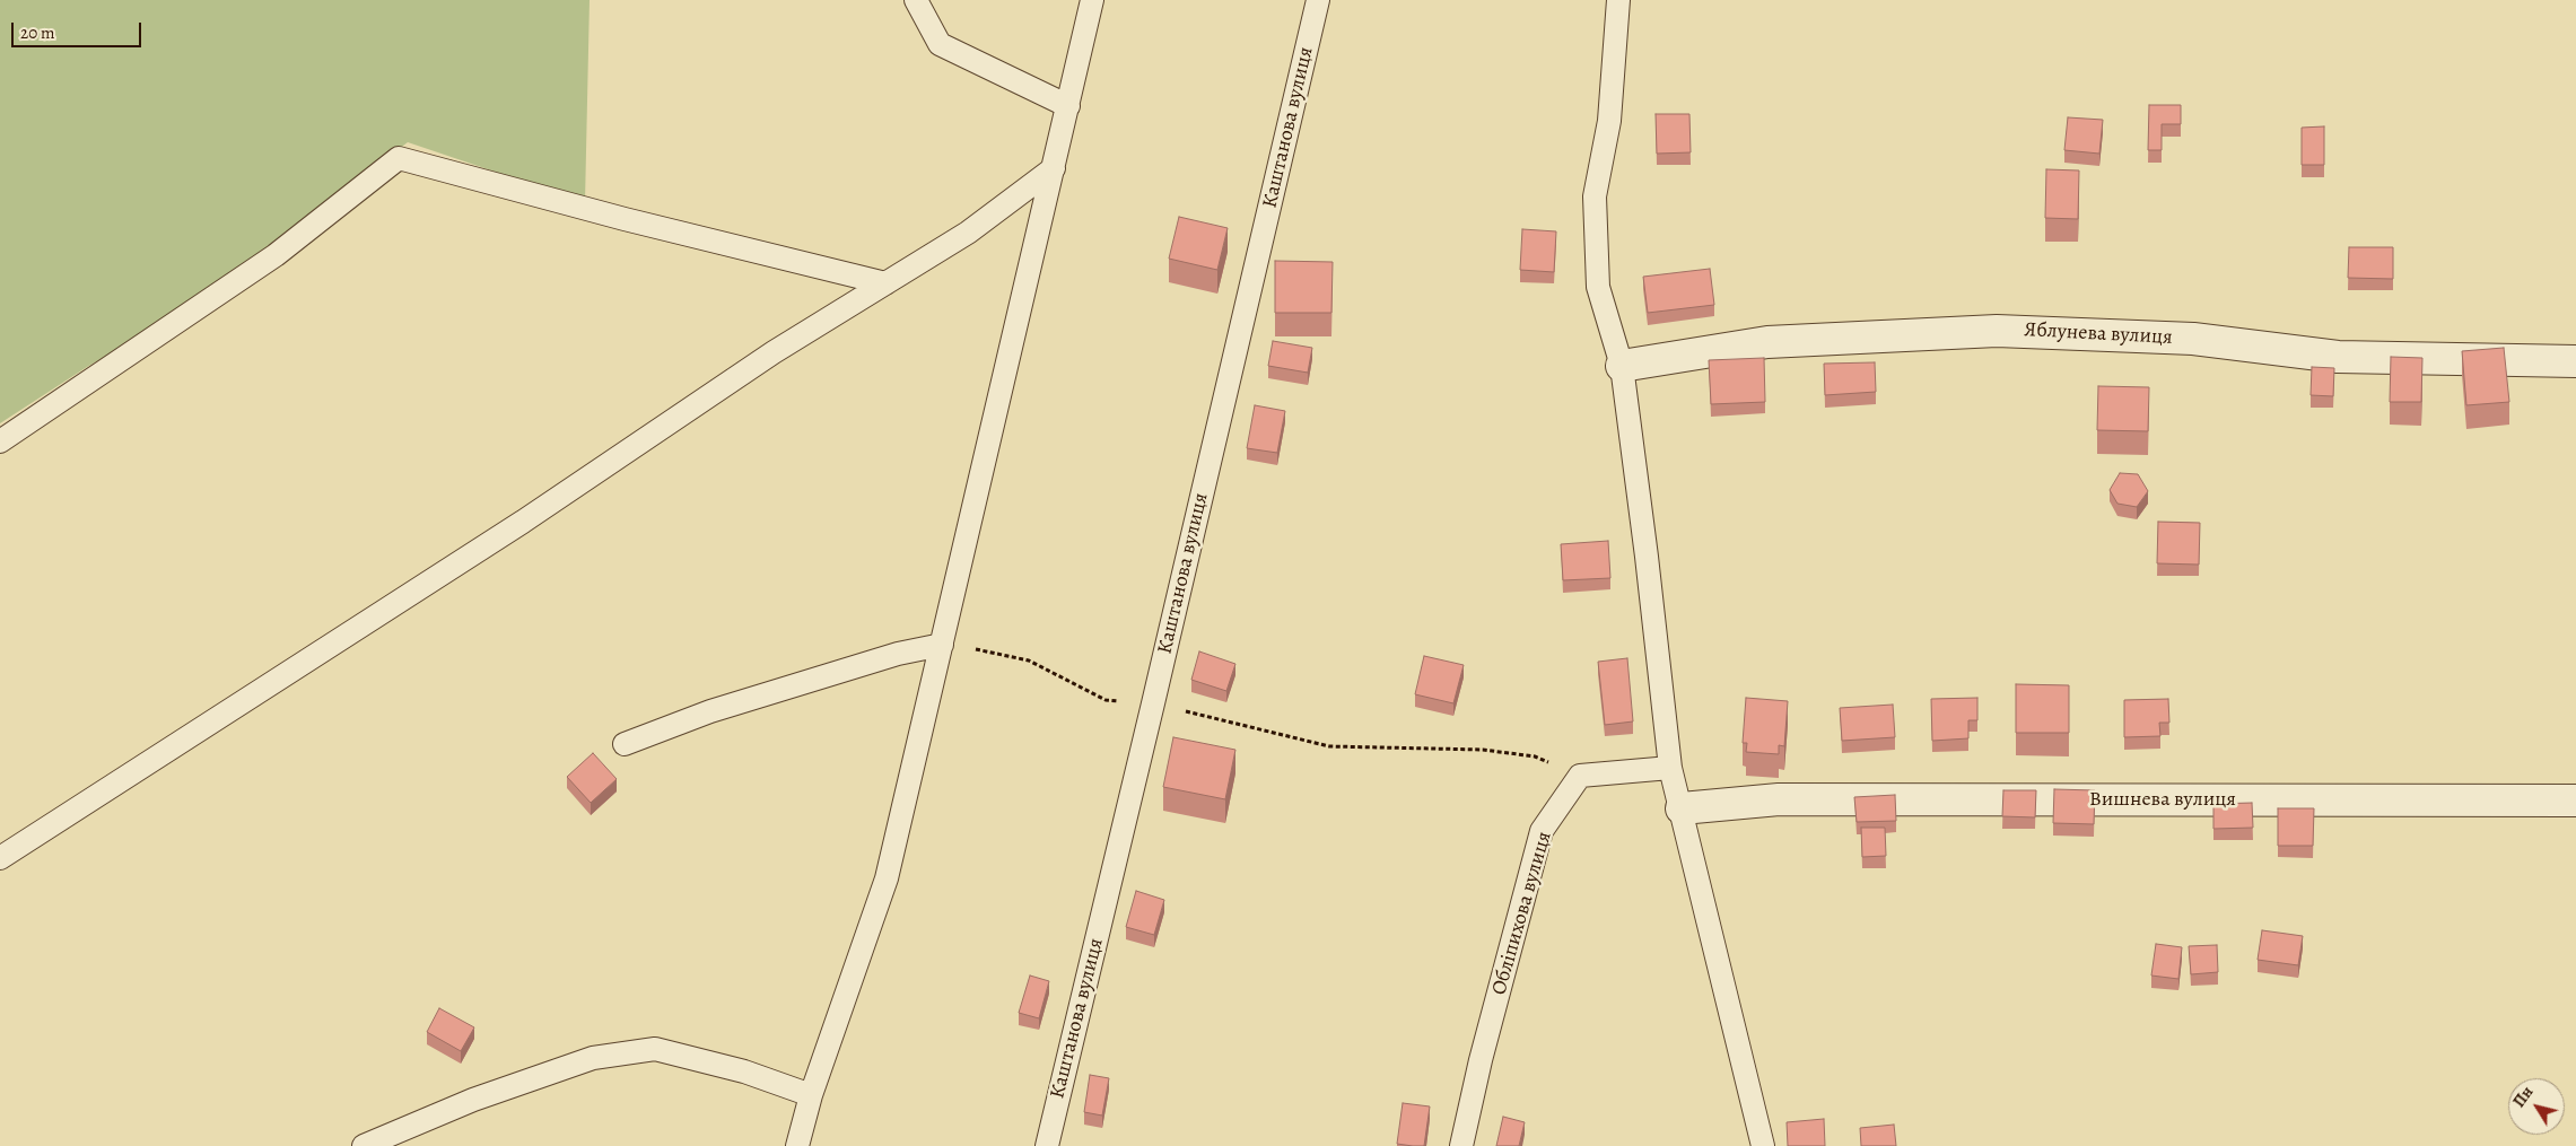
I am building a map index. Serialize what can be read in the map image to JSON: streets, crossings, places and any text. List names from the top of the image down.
{
  "streets": {
    "street": ["Яблунева вулиця", "Вишнева вулиця"],
    "lane": ["Каштанова вулиця", "Обліпихова вулиця"]
  },
  "scale_bar": "20 m",
  "north": "top left"
}
